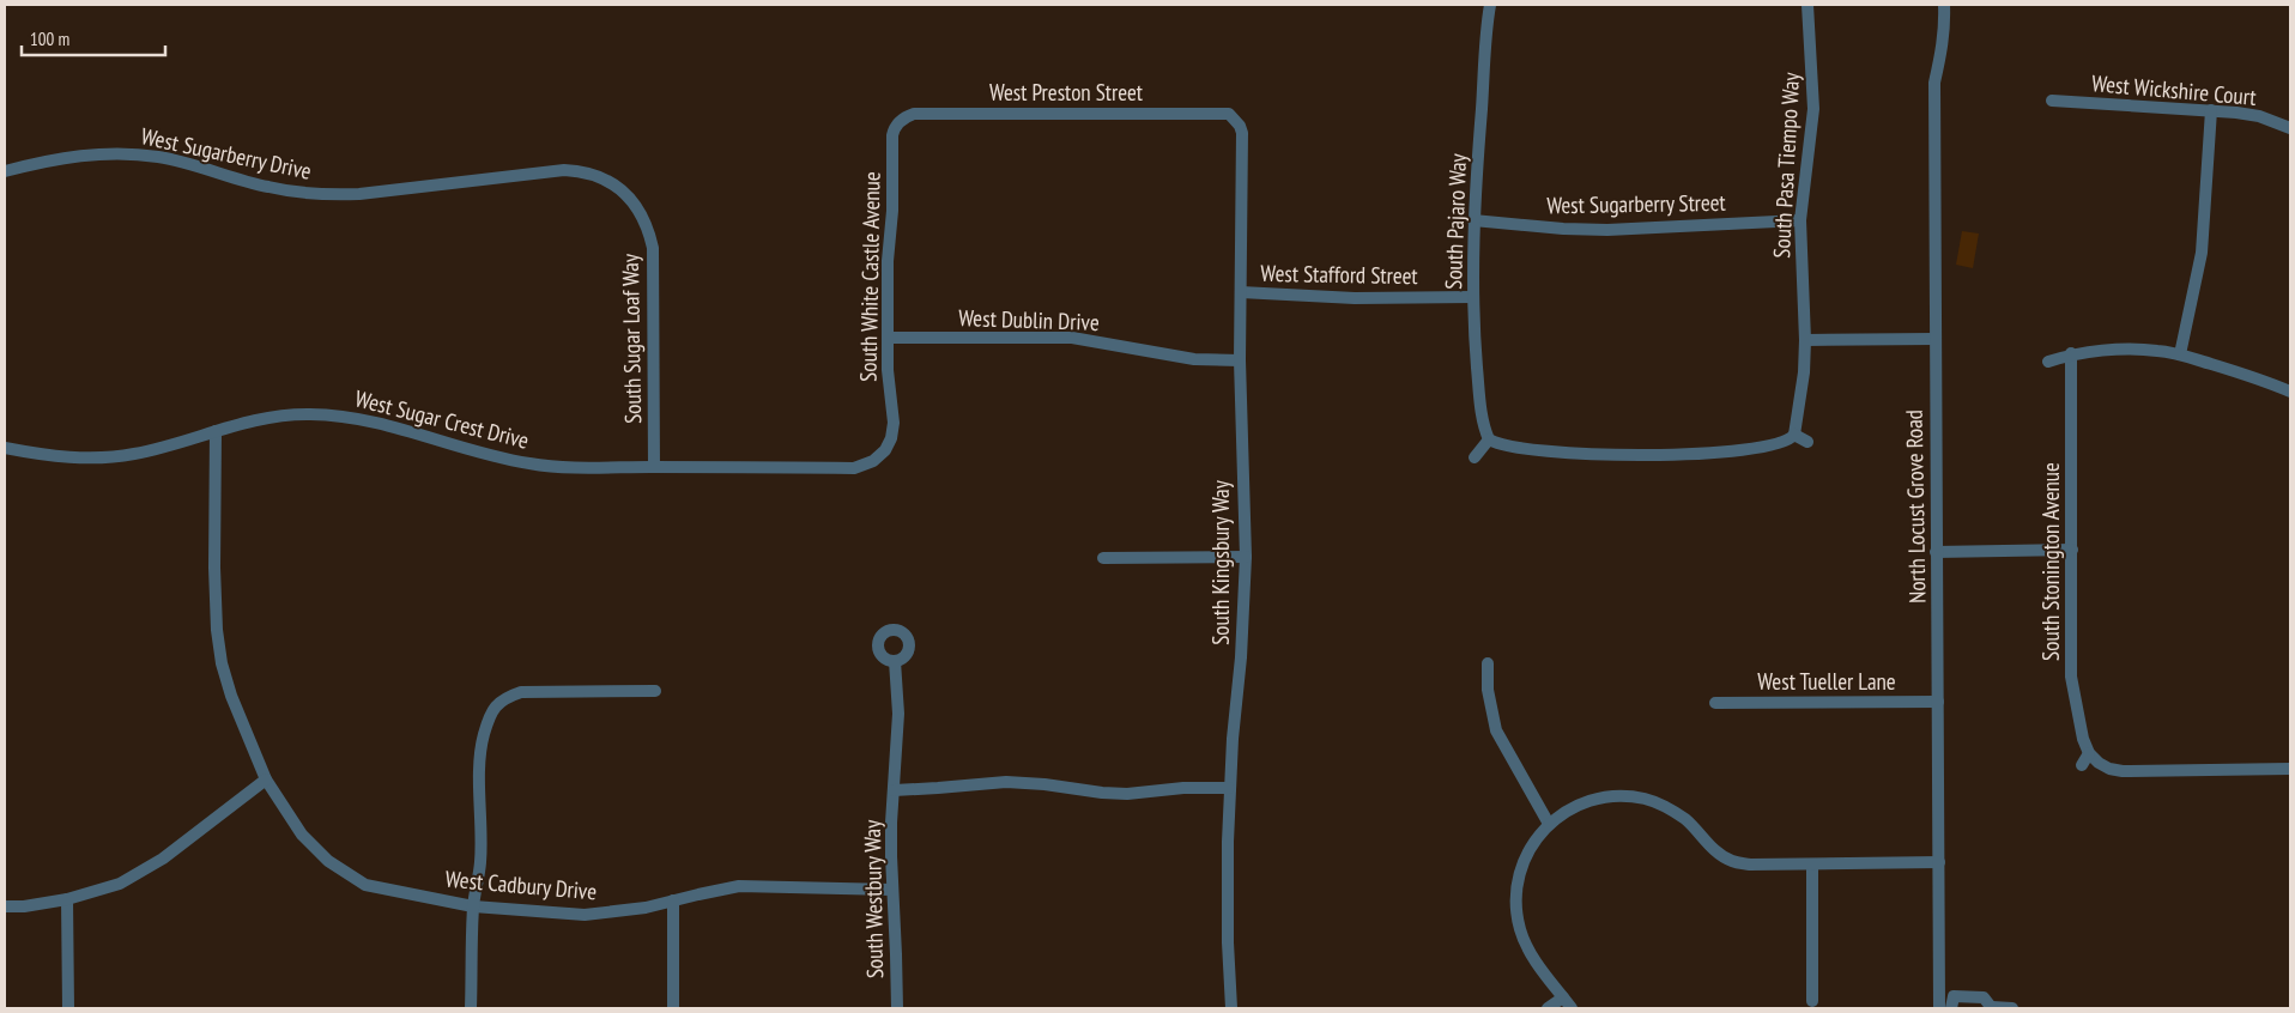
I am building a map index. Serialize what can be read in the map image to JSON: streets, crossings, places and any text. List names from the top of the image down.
{
  "streets": {
    "street": [
      "West Wickshire Court",
      "West Preston Street",
      "West Sugarberry Drive",
      "South Pasa Tiempo Way",
      "West Sugarberry Street",
      "South Pajaro Way",
      "West Stafford Street",
      "South White Castle Avenue",
      "West Dublin Drive",
      "South Sugar Loaf Way",
      "West Sugar Crest Drive",
      "North Locust Grove Road",
      "South Stonington Avenue",
      "South Kingsbury Way",
      "West Tueller Lane",
      "West Cadbury Drive",
      "South Westbury Way"
    ]
  },
  "crossings": [
    ["West Preston Street", "South White Castle Avenue"],
    ["West Preston Street", "South Kingsbury Way"],
    ["West Sugarberry Drive", "South Sugar Loaf Way"],
    ["South Pasa Tiempo Way", "West Sugarberry Street"],
    ["West Sugarberry Street", "South Pajaro Way"],
    ["South Pajaro Way", "West Stafford Street"],
    ["West Stafford Street", "South Kingsbury Way"],
    ["South White Castle Avenue", "West Dublin Drive"],
    ["South White Castle Avenue", "West Sugar Crest Drive"],
    ["West Dublin Drive", "South Kingsbury Way"],
    ["South Sugar Loaf Way", "West Sugar Crest Drive"],
    ["West Sugar Crest Drive", "West Cadbury Drive"],
    ["North Locust Grove Road", "West Tueller Lane"],
    ["West Cadbury Drive", "South Westbury Way"]
  ],
  "scale_bar": "100 m"
}
